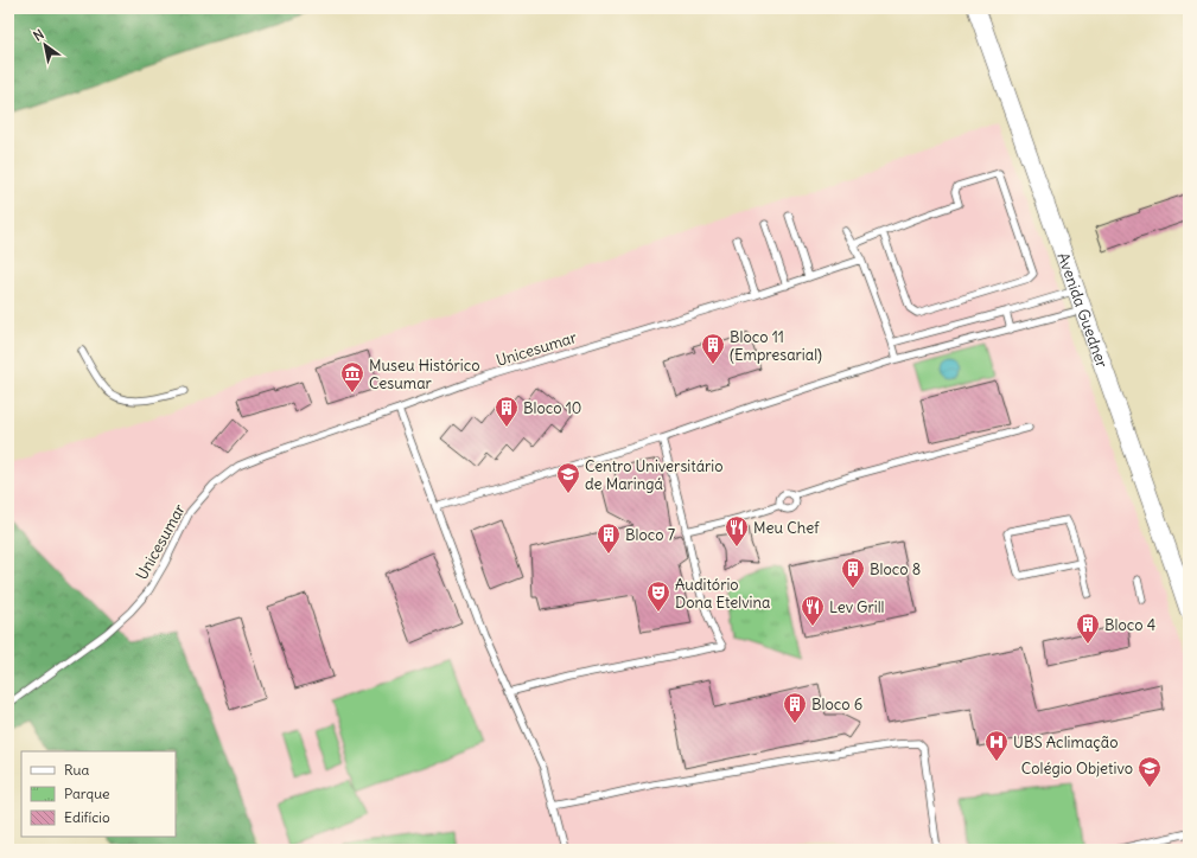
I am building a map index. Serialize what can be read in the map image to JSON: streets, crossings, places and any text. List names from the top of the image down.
{
  "streets": {
    "street": ["Avenida Guedner"],
    "lane": ["Unicesumar"]
  },
  "places": {
    "building": [
      "Bloco 11 (Empresarial)",
      "Bloco 10",
      "Bloco 7",
      "Bloco 8",
      "Bloco 4",
      "Bloco 6"
    ],
    "museum": ["Museu Histórico Cesumar"],
    "school or university": ["Centro Universitário de Maringá", "Colégio Objetivo"],
    "restaurant": ["Meu Chef", "Lev Grill"],
    "theatre": ["Auditório Dona Etelvina"],
    "hospital": ["UBS Aclimação"]
  },
  "legend": ["Rua", "Parque", "Edifício"],
  "north": "top left"
}
